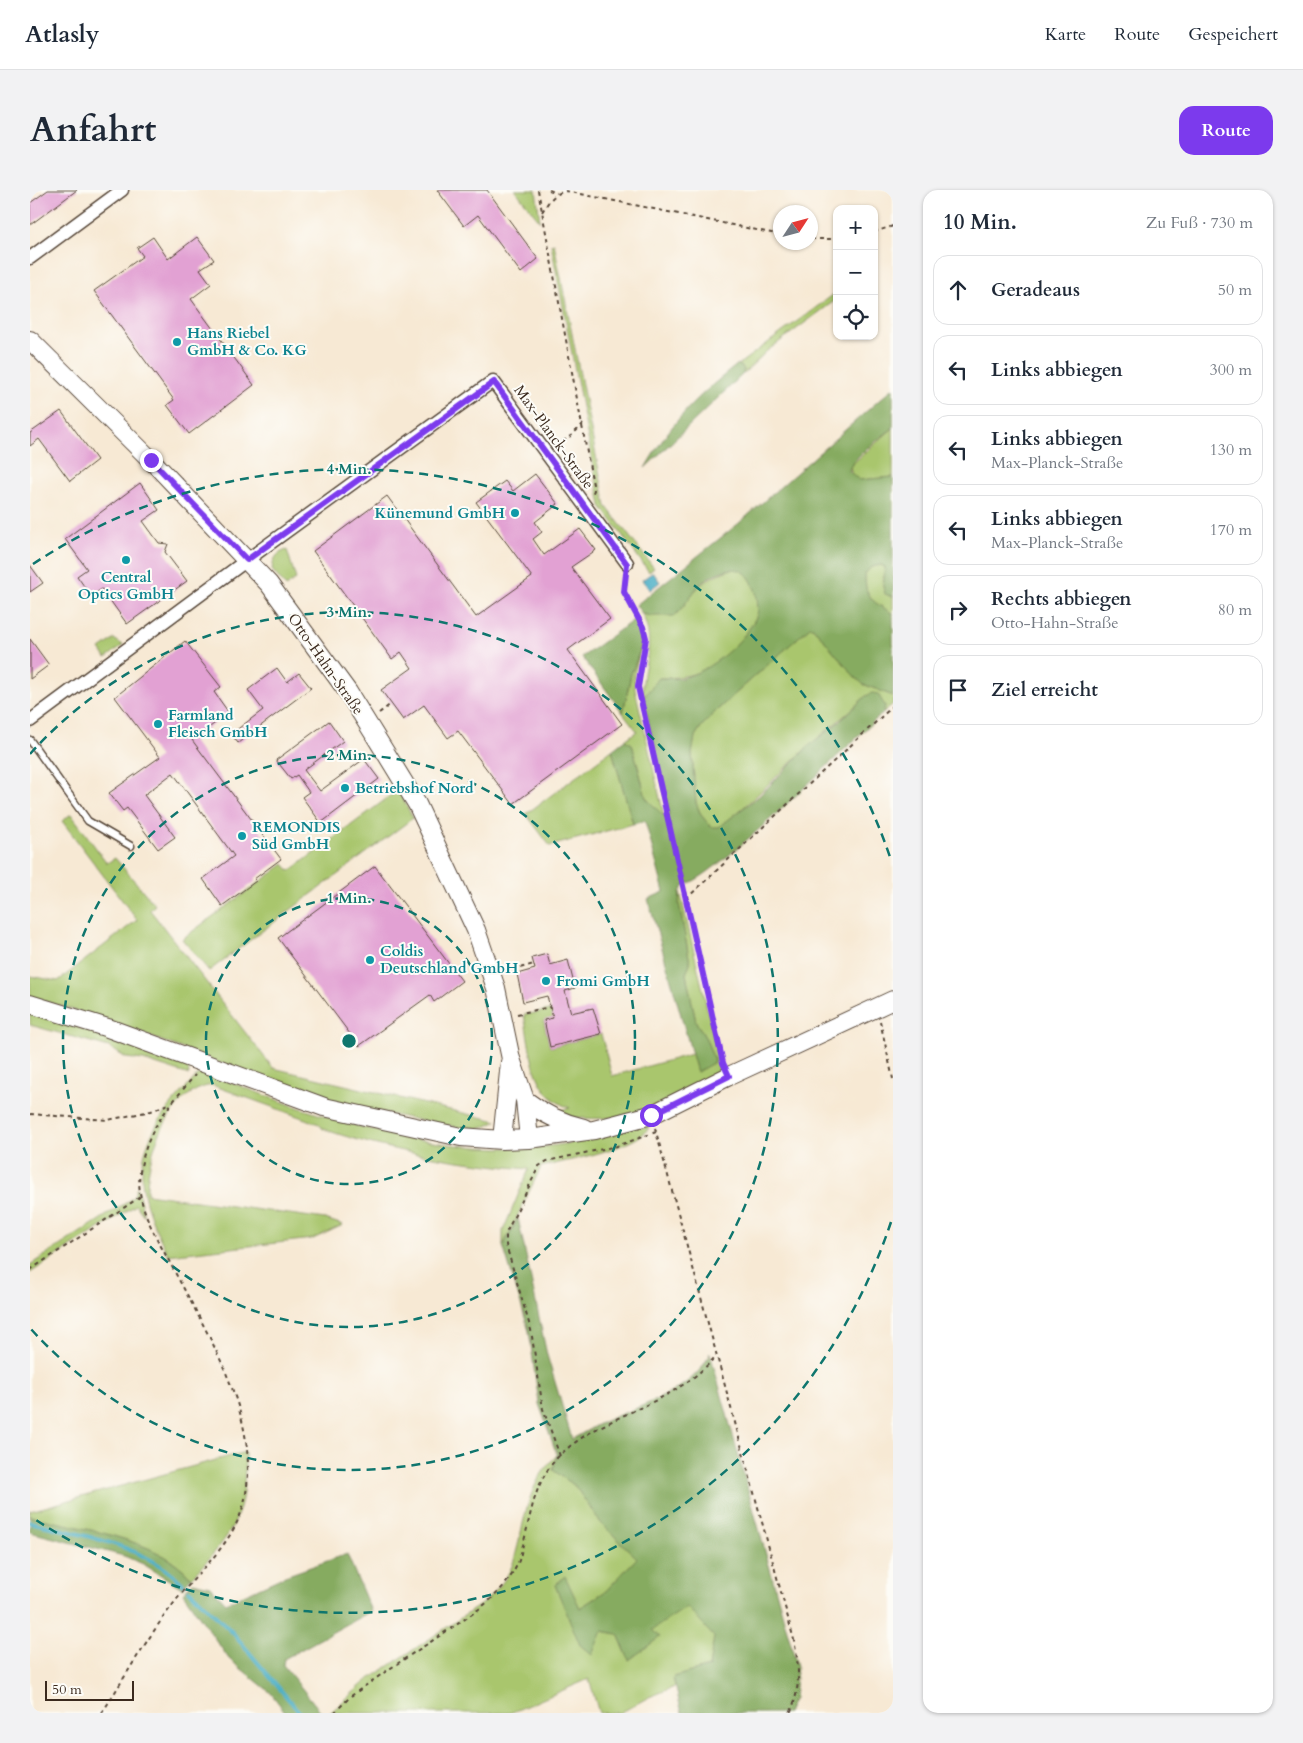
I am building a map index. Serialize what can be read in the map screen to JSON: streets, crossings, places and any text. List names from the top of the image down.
{
  "streets": {
    "street": ["Max-Planck-Straße", "Otto-Hahn-Straße"]
  },
  "crossings": [
    ["Max-Planck-Straße", "Otto-Hahn-Straße"]
  ],
  "places": [
    "Hans Riebel GmbH & Co. KG",
    "Künemund GmbH",
    "Central Optics GmbH",
    "Farmland Fleisch GmbH",
    "Betriebshof Nord",
    "REMONDIS Süd GmbH",
    "Coldis Deutschland GmbH",
    "Fromi GmbH"
  ],
  "scale_bar": "50 m",
  "north": "top right",
  "page": {
    "header": "Atlasly",
    "nav": ["Karte", "Route", "Gespeichert"],
    "title": "Anfahrt",
    "buttons": "Route",
    "heading": ["10 Min.", "Zu Fuß · 730 m"],
    "map_buttons": ["+", "−"],
    "list": [
      ["Geradeaus", "50 m"],
      ["Links abbiegen", "300 m"],
      ["Links abbiegen", "Max-Planck-Straße", "130 m"],
      ["Links abbiegen", "Max-Planck-Straße", "170 m"],
      ["Rechts abbiegen", "Otto-Hahn-Straße", "80 m"],
      "Ziel erreicht"
    ],
    "scale": "50 m"
  },
  "rings": [
    "4 Min.",
    "3 Min.",
    "2 Min.",
    "1 Min."
  ]
}
